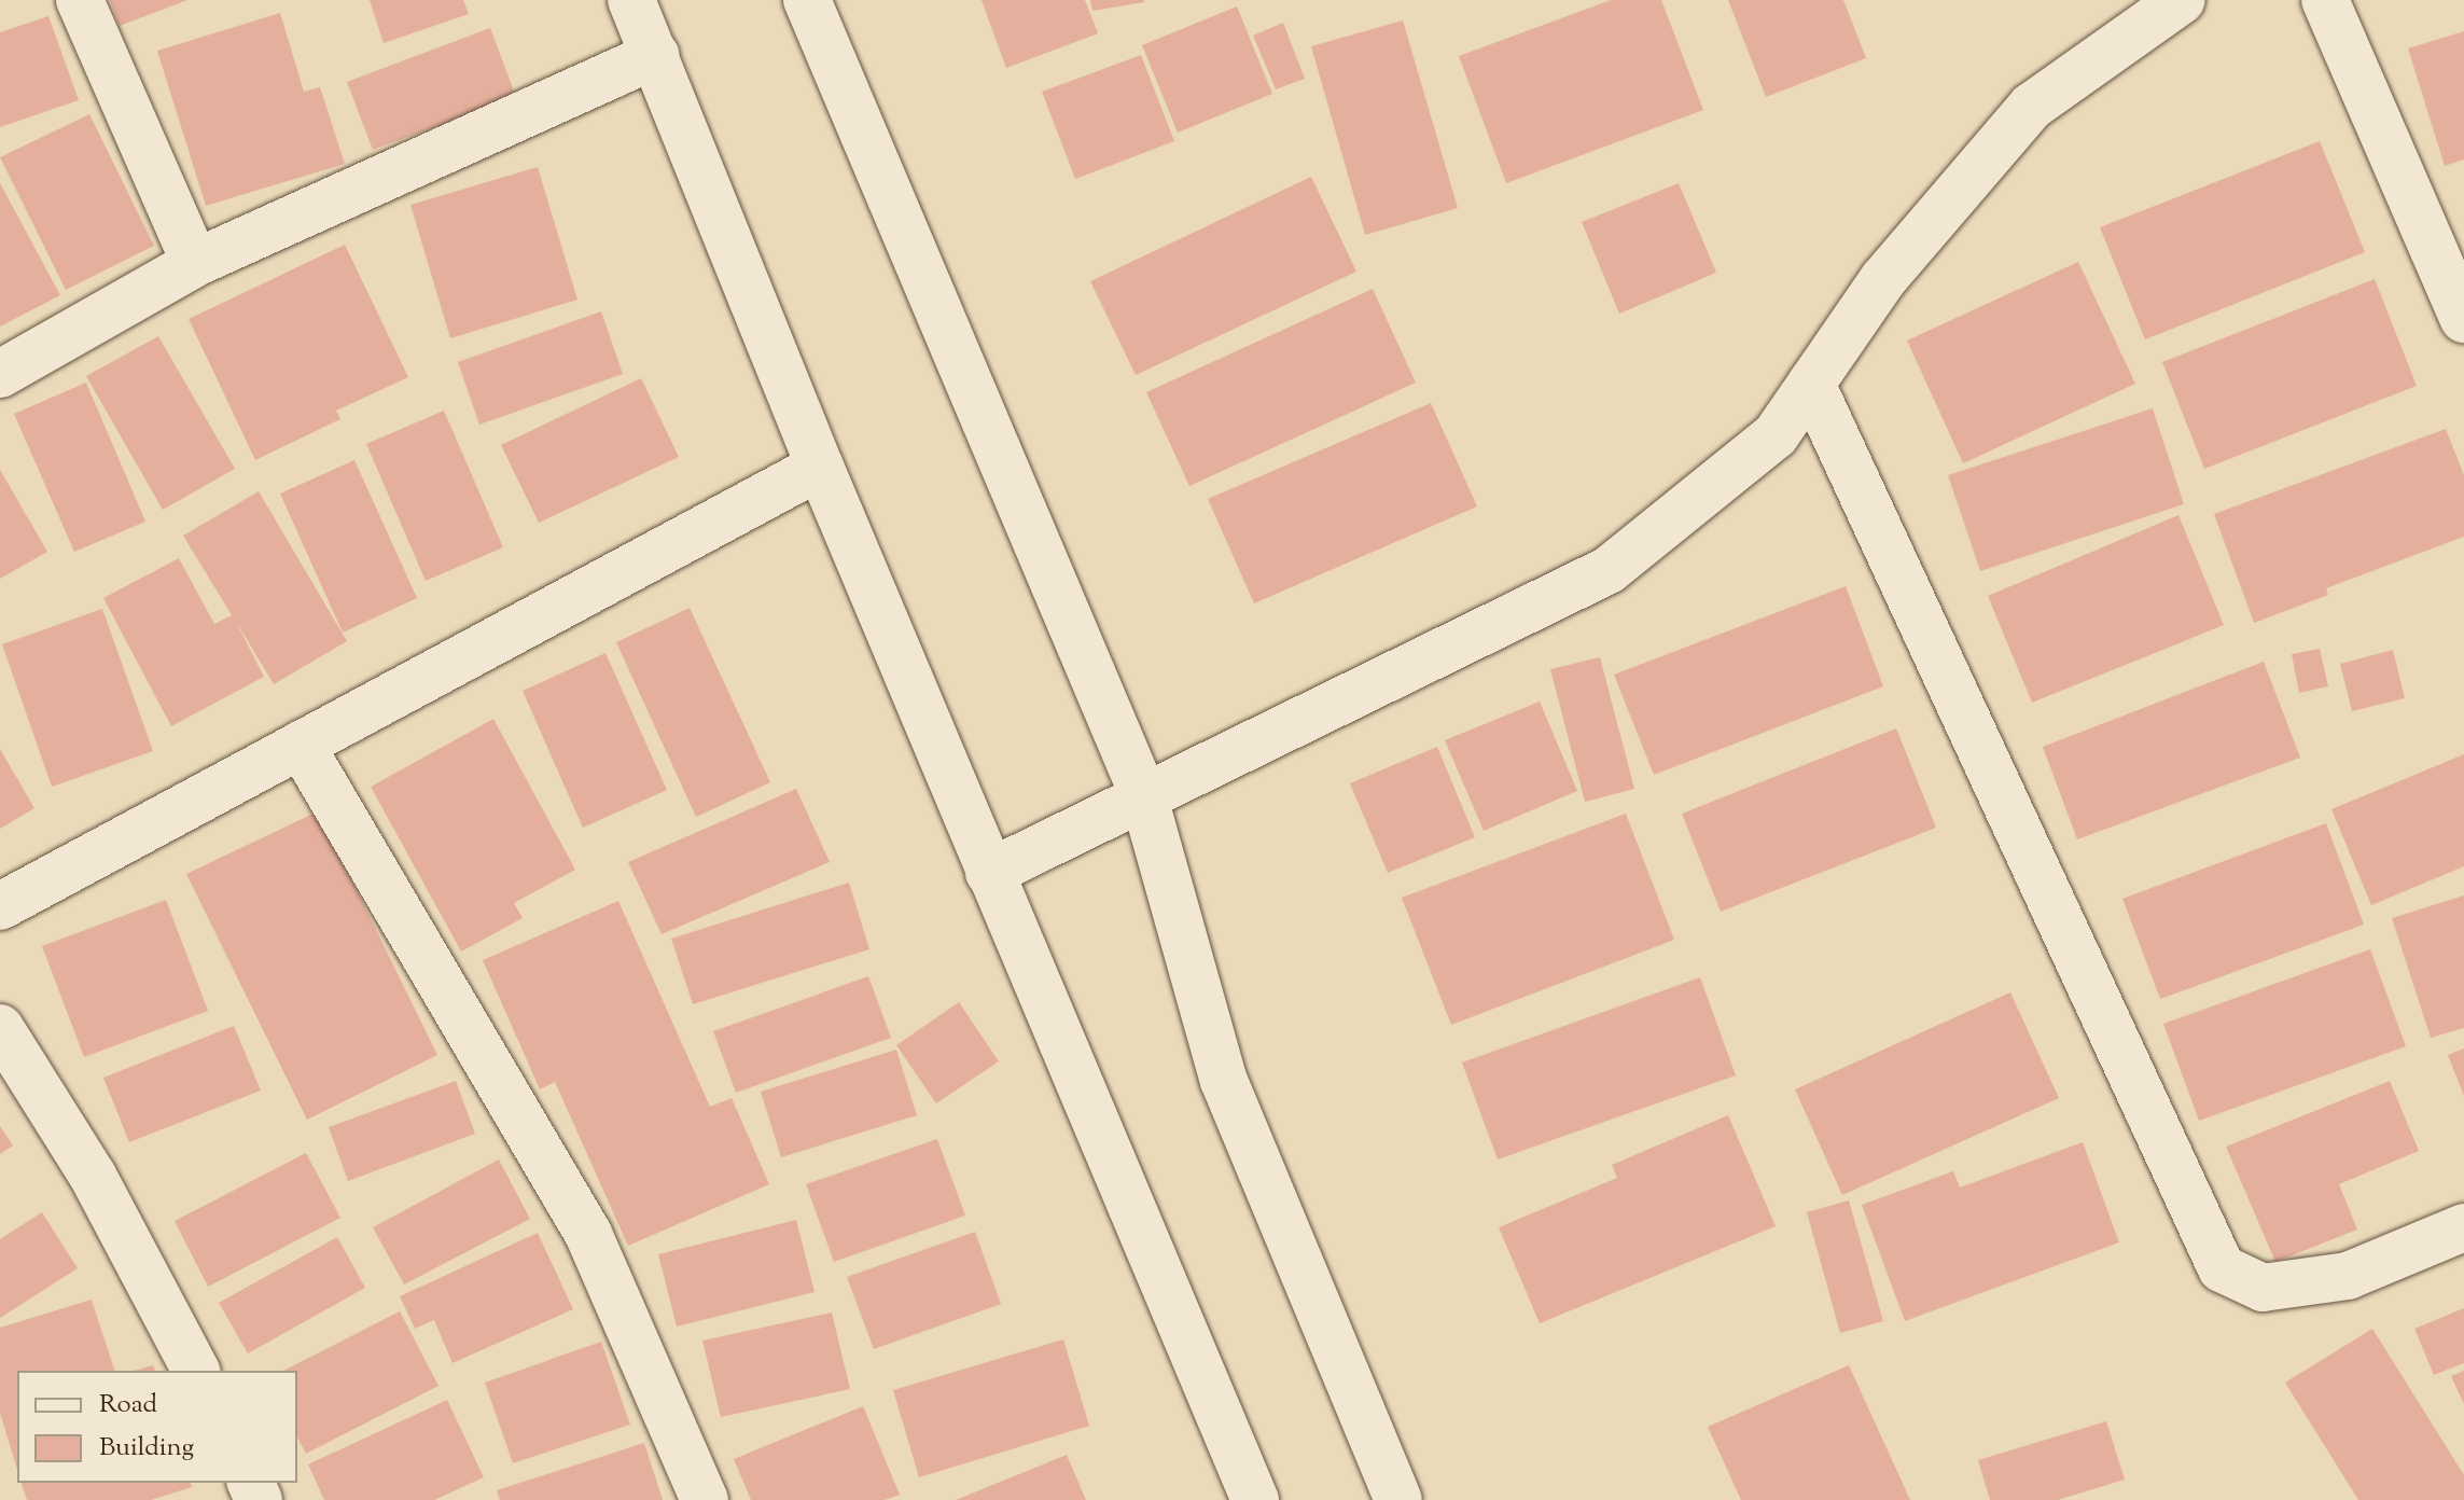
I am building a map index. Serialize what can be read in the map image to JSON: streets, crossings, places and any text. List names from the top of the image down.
{
  "legend": ["Road", "Building"]
}
